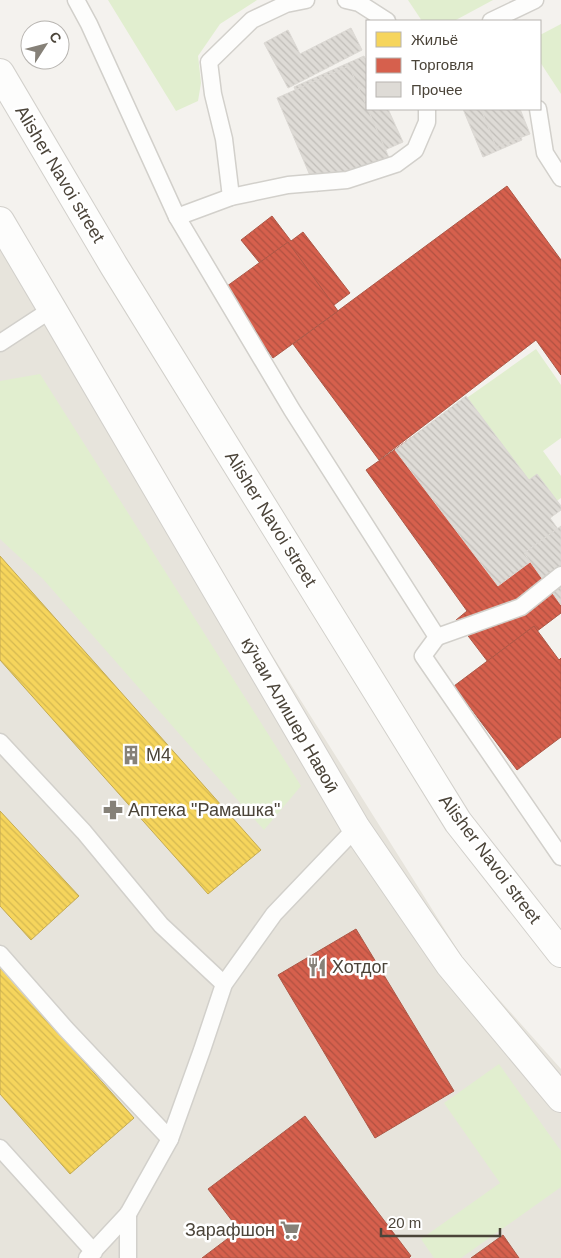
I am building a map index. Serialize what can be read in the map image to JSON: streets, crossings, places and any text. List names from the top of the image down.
{
  "streets": {
    "street": ["Alisher Navoi street", "кӯчаи Алишер Навоӣ"]
  },
  "places": {
    "building": ["М4"],
    "pharmacy": ["Аптека \"Рамашка\""],
    "restaurant": ["Хотдог"],
    "supermarket": ["Зарафшон"]
  },
  "legend": ["Жильё", "Торговля", "Прочее"],
  "scale_bar": "20 m",
  "north": "top right"
}
